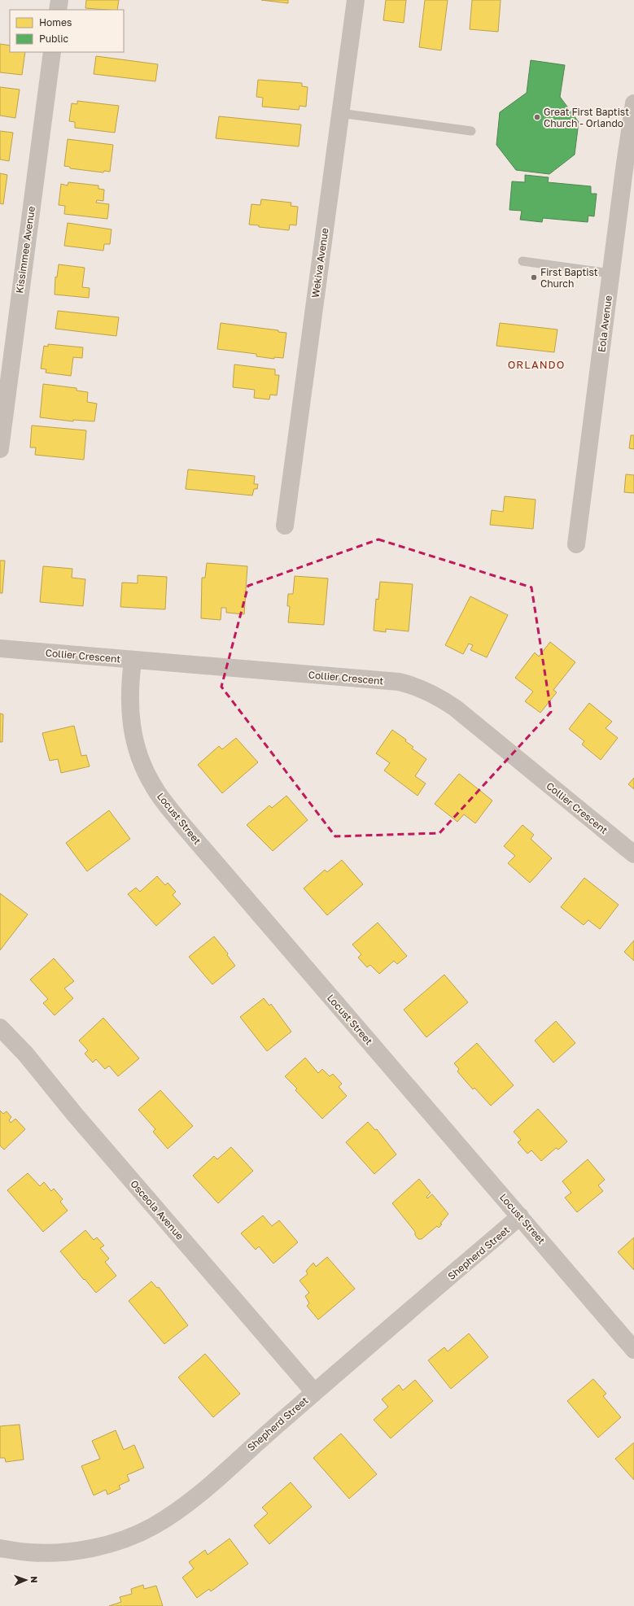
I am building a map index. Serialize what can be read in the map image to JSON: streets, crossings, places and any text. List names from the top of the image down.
{
  "streets": {
    "street": [
      "Kissimmee Avenue",
      "Wekiva Avenue",
      "Eola Avenue",
      "Collier Crescent",
      "Locust Street",
      "Osceola Avenue",
      "Shepherd Street"
    ]
  },
  "crossings": [
    ["Collier Crescent", "Locust Street"],
    ["Locust Street", "Shepherd Street"],
    ["Osceola Avenue", "Shepherd Street"]
  ],
  "districts": ["ORLANDO"],
  "places": ["Great First Baptist Church - Orlando", "First Baptist Church"],
  "legend": ["Homes", "Public"],
  "north": "right"
}
